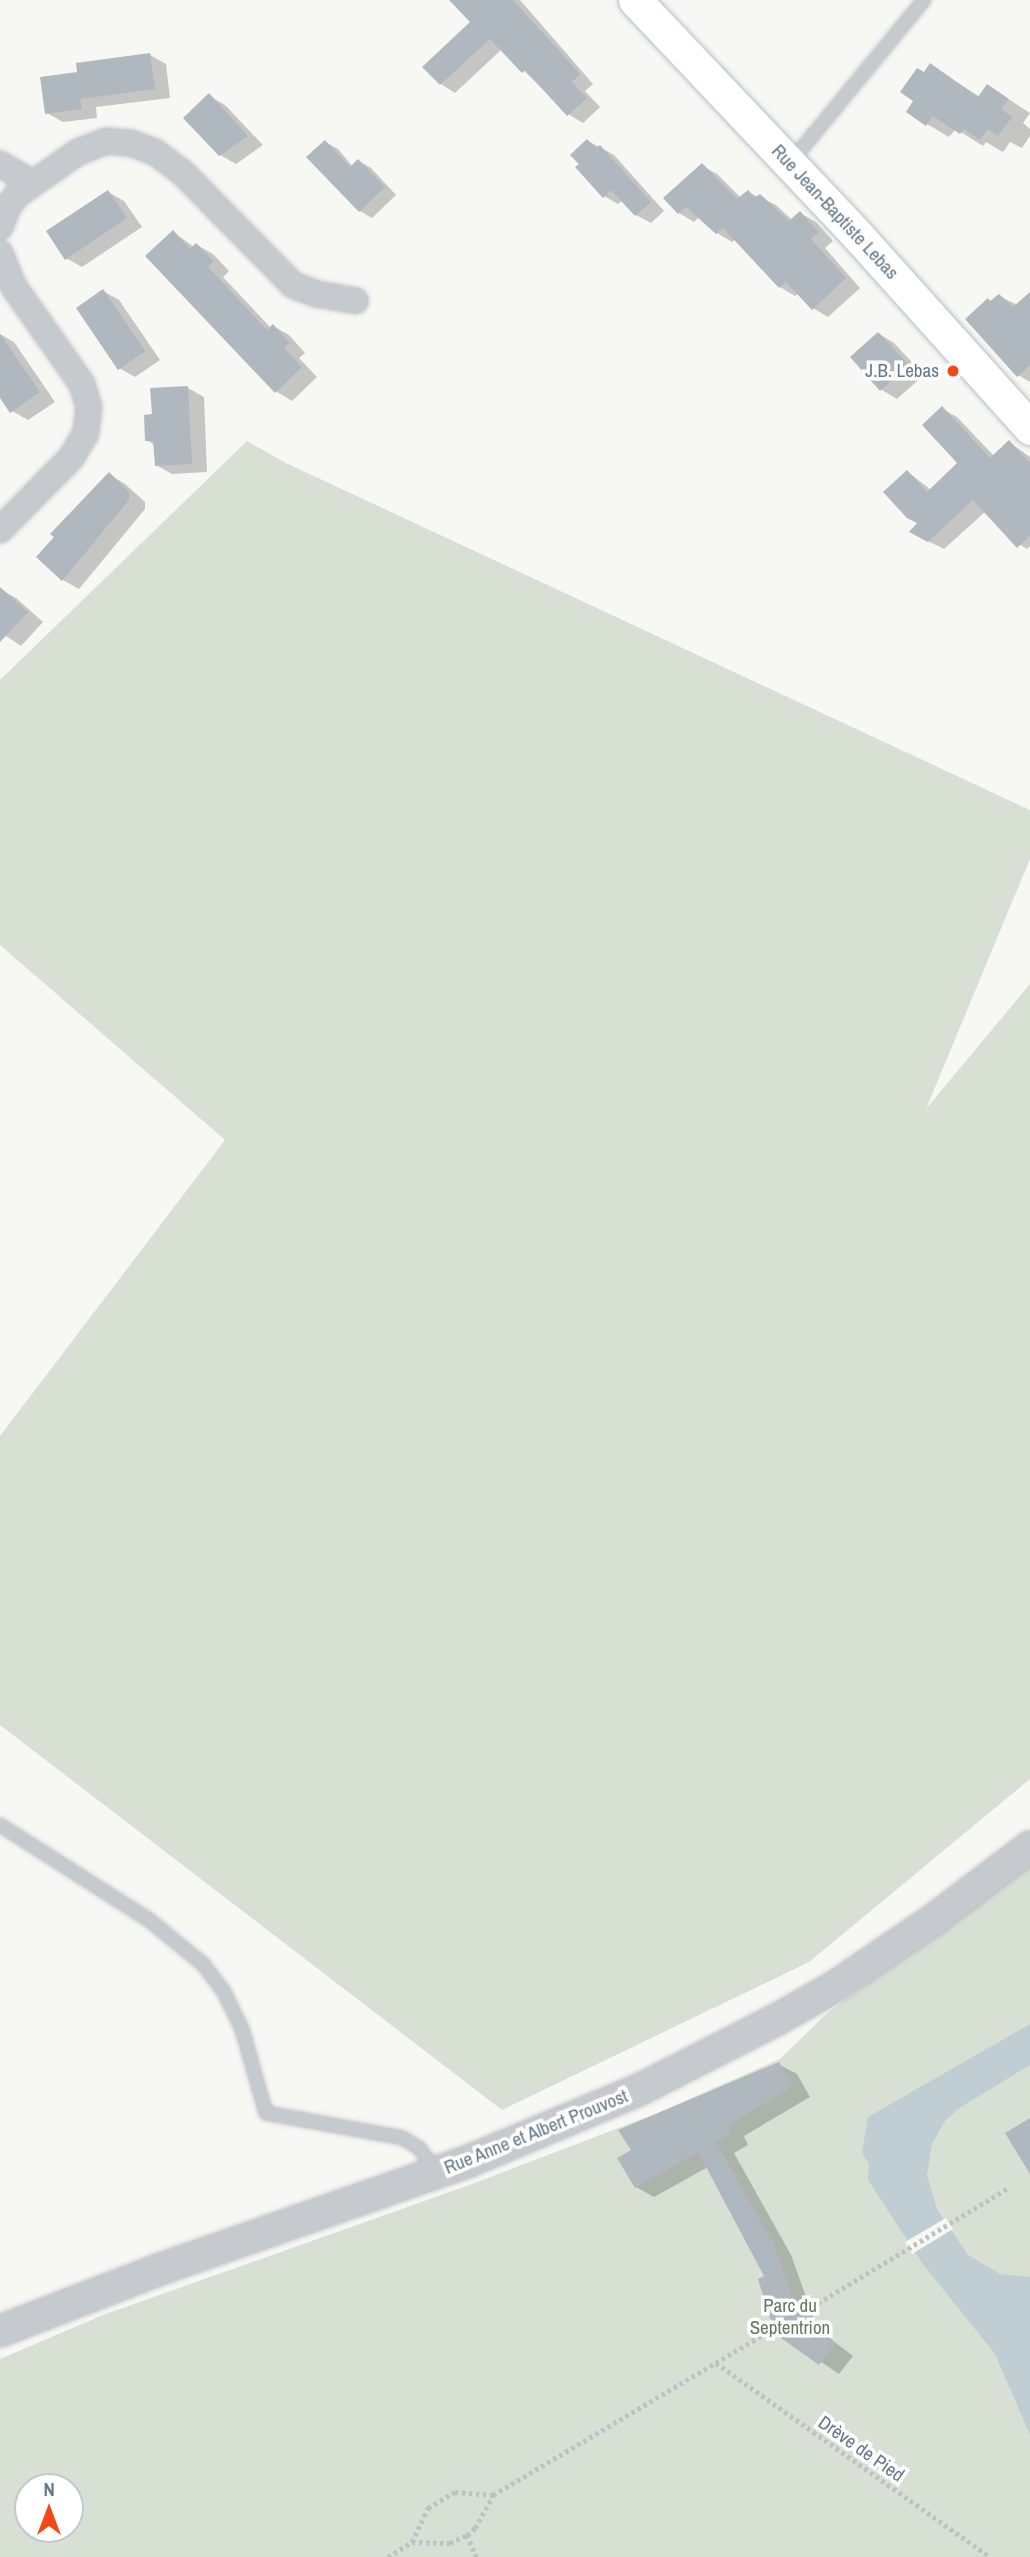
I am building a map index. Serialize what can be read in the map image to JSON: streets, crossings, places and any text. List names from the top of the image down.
{
  "streets": {
    "main road": ["Rue Jean-Baptiste Lebas"],
    "street": ["Rue Anne et Albert Prouvost"],
    "path": ["Drève de Pied"]
  },
  "parks": ["Parc du Septentrion"],
  "places": ["J.B. Lebas"],
  "north": "top"
}
